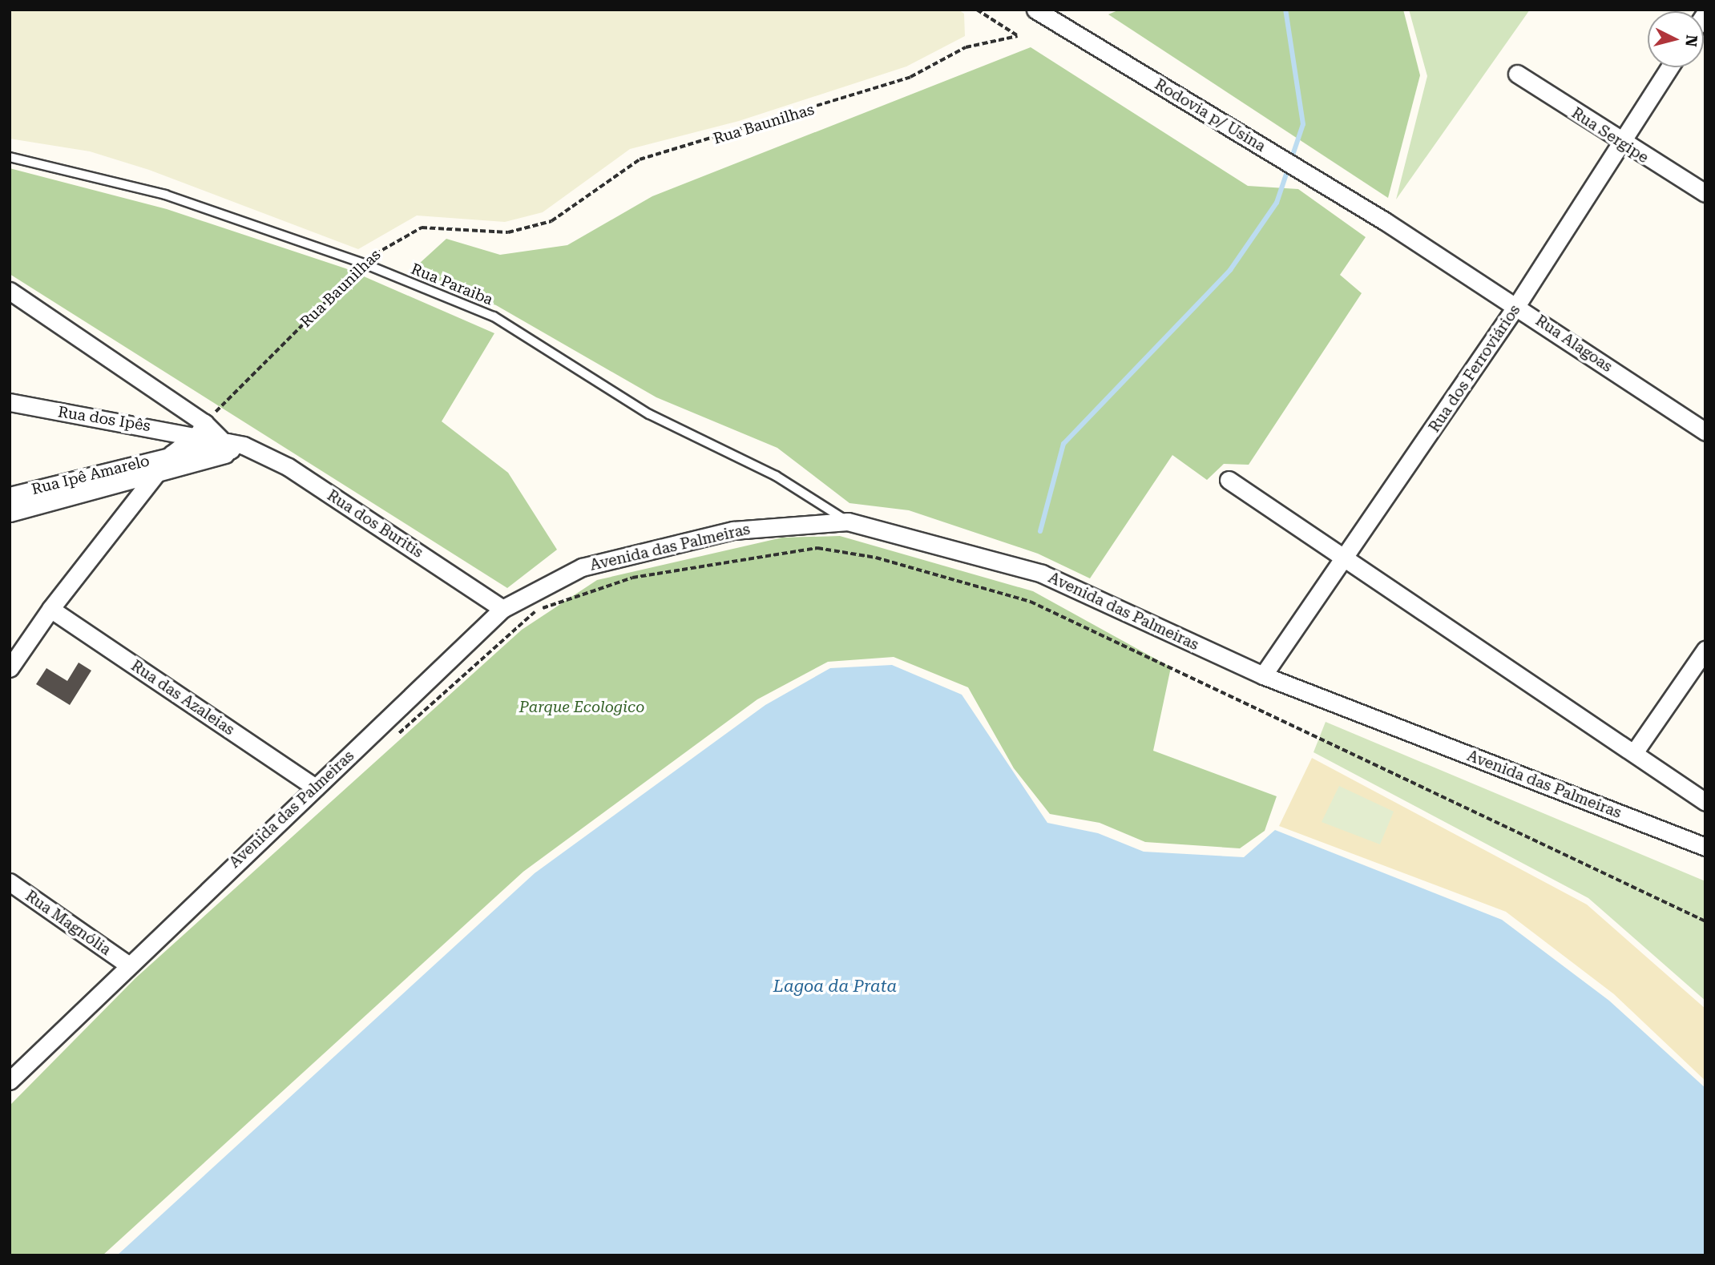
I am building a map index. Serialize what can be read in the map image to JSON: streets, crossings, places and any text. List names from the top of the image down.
{
  "streets": {
    "street": [
      "Rodovia p/ Usina",
      "Rua Sergipe",
      "Rua Alagoas",
      "Rua dos Ferroviários",
      "Rua dos Ipês",
      "Rua Ipê Amarelo",
      "Rua dos Buritis",
      "Avenida das Palmeiras",
      "Rua das Azaleias",
      "Rua Magnólia"
    ],
    "lane": ["Rua Paraiba"],
    "path": ["Rua Baunilhas"]
  },
  "crossings": [
    ["Rodovia p/ Usina", "Rua Alagoas"],
    ["Rua Baunilhas", "Rua Paraiba"],
    ["Rua Baunilhas", "Rua dos Ipês"],
    ["Rua Baunilhas", "Rua dos Buritis"],
    ["Rua Sergipe", "Rua dos Ferroviários"],
    ["Rua Paraiba", "Avenida das Palmeiras"],
    ["Rua Alagoas", "Rua dos Ferroviários"],
    ["Rua dos Ferroviários", "Avenida das Palmeiras"],
    ["Rua dos Ipês", "Rua dos Buritis"],
    ["Rua dos Buritis", "Avenida das Palmeiras"],
    ["Avenida das Palmeiras", "Rua das Azaleias"],
    ["Avenida das Palmeiras", "Rua Magnólia"]
  ],
  "water": ["Lagoa da Prata"],
  "parks": ["Parque Ecologico"],
  "north": "right"
}
